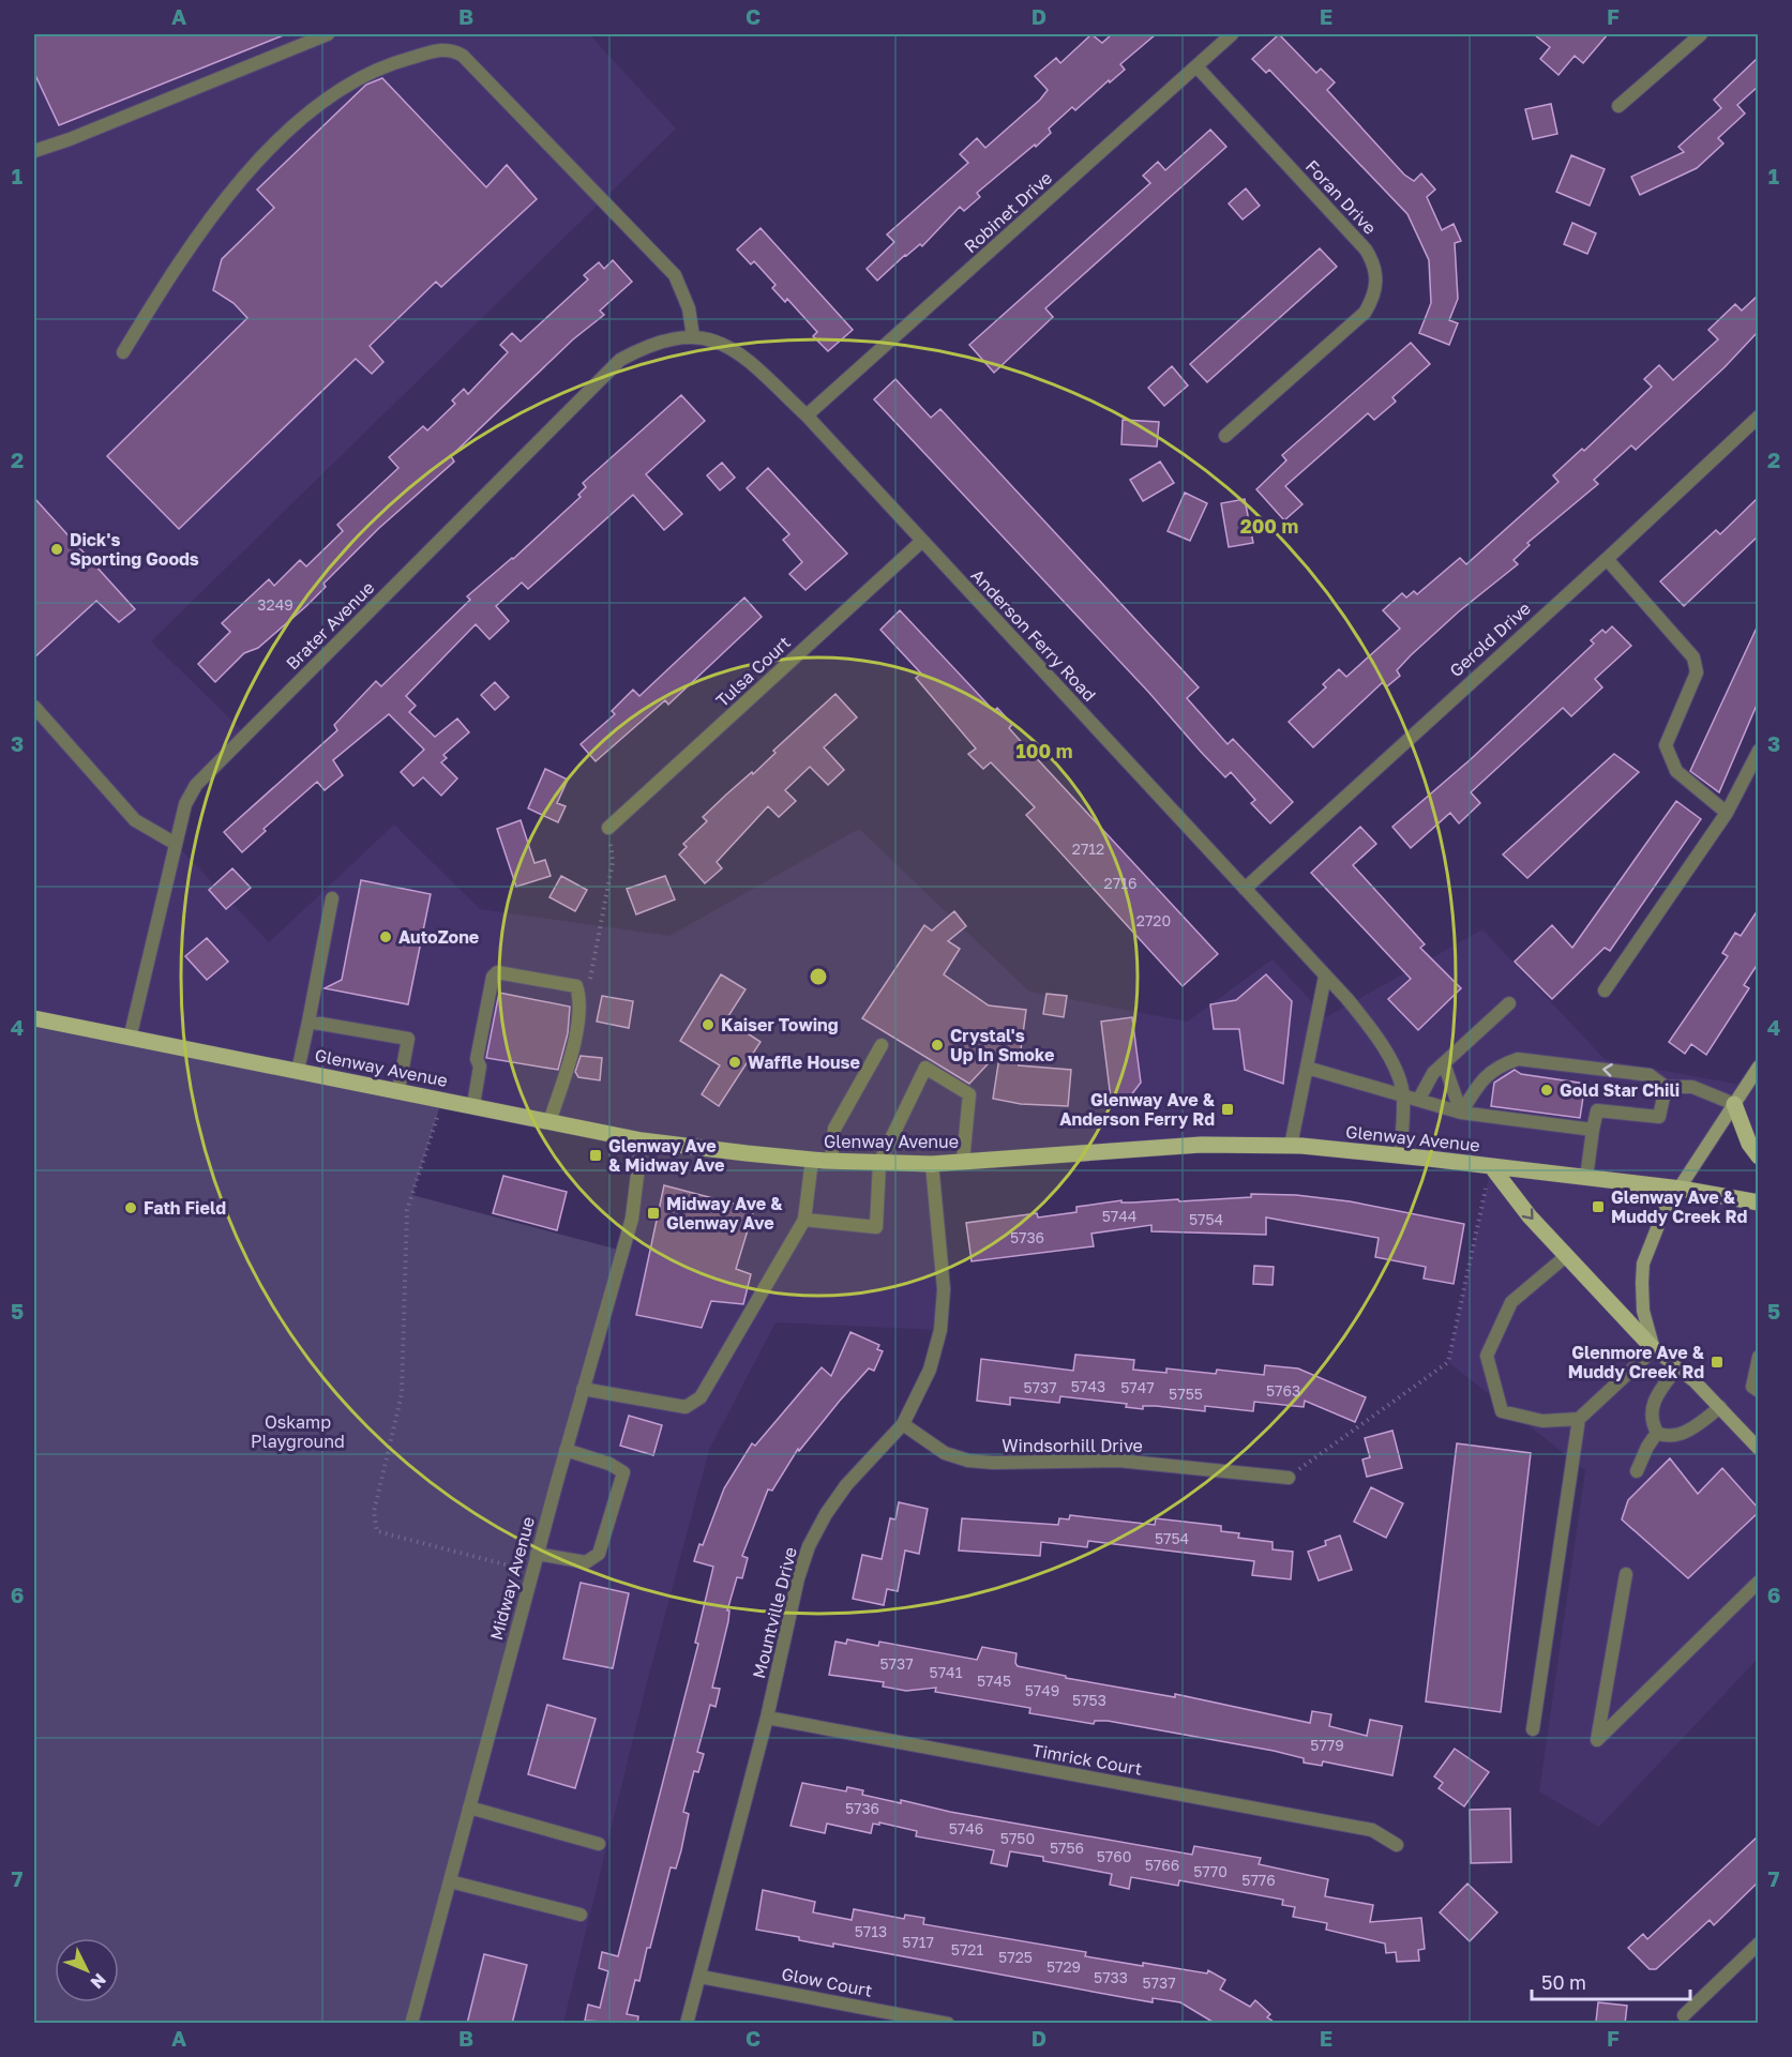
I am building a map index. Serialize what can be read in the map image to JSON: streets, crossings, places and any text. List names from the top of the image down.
{
  "streets": {
    "main road": ["Glenway Avenue"],
    "street": [
      "Foran Drive",
      "Robinet Drive",
      "Brater Avenue",
      "Anderson Ferry Road",
      "Gerold Drive",
      "Tulsa Court",
      "Windsorhill Drive",
      "Midway Avenue",
      "Mountville Drive",
      "Timrick Court",
      "Glow Court"
    ]
  },
  "crossings": [
    ["Foran Drive", "Robinet Drive"],
    ["Robinet Drive", "Anderson Ferry Road"],
    ["Brater Avenue", "Anderson Ferry Road"],
    ["Brater Avenue", "Glenway Avenue"],
    ["Anderson Ferry Road", "Gerold Drive"],
    ["Anderson Ferry Road", "Tulsa Court"],
    ["Anderson Ferry Road", "Glenway Avenue"],
    ["Glenway Avenue", "Midway Avenue"],
    ["Glenway Avenue", "Mountville Drive"],
    ["Windsorhill Drive", "Mountville Drive"],
    ["Mountville Drive", "Timrick Court"],
    ["Mountville Drive", "Glow Court"]
  ],
  "parks": ["Oskamp Playground"],
  "places": {
    "other": [
      "Dick's Sporting Goods",
      "AutoZone",
      "Kaiser Towing",
      "Crystal's Up In Smoke",
      "Waffle House",
      "Gold Star Chili",
      "Fath Field"
    ],
    "transit": [
      "Glenway Ave & Anderson Ferry Rd",
      "Glenway Ave & Midway Ave",
      "Glenway Ave & Muddy Creek Rd",
      "Midway Ave & Glenway Ave",
      "Glenmore Ave & Muddy Creek Rd"
    ]
  },
  "house_numbers": [
    "3249",
    "2712",
    "2716",
    "2720",
    "5744",
    "5754",
    "5736",
    "5743",
    "5737",
    "5747",
    "5763",
    "5755",
    "5754",
    "5737",
    "5741",
    "5745",
    "5749",
    "5753",
    "5779",
    "5736",
    "5746",
    "5750",
    "5756",
    "5760",
    "5766",
    "5770",
    "5776",
    "5713",
    "5717",
    "5721",
    "5725",
    "5729",
    "5733",
    "5737"
  ],
  "scale_bar": "50 m",
  "north": "bottom right",
  "grid": {
    "columns": [
      "A",
      "B",
      "C",
      "D",
      "E",
      "F"
    ],
    "rows": [
      "1",
      "2",
      "3",
      "4",
      "5",
      "6",
      "7"
    ]
  },
  "rings": ["200 m", "100 m"]
}
